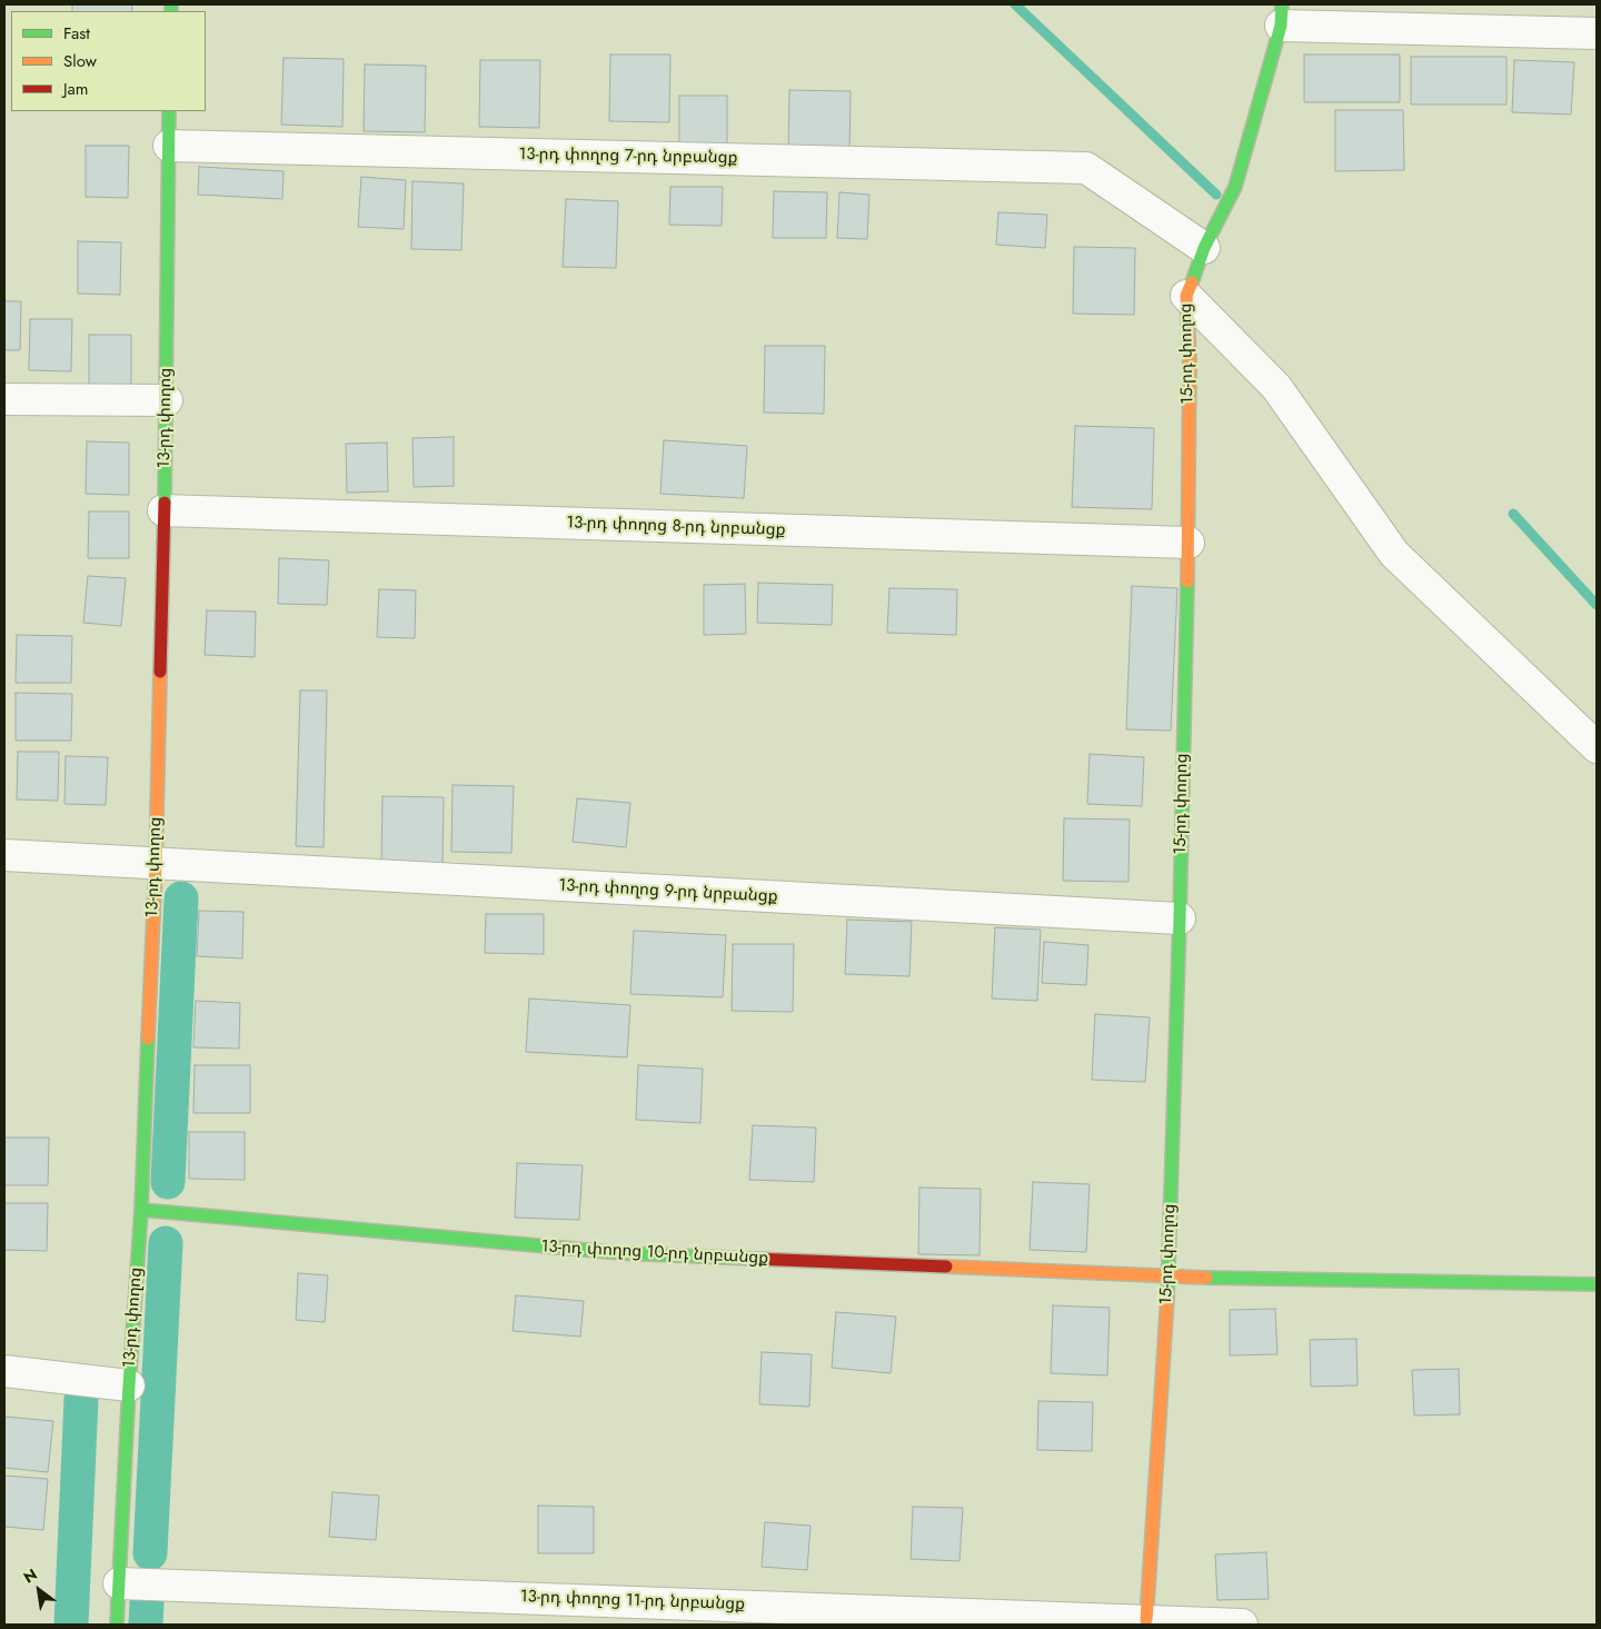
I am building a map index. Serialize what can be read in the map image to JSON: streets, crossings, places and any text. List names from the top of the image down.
{
  "streets": {
    "street": [
      "13-րդ փողոց 7-րդ նրբանցք",
      "15-րդ փողոց",
      "13-րդ փողոց",
      "13-րդ փողոց 8-րդ նրբանցք",
      "13-րդ փողոց 9-րդ նրբանցք",
      "13-րդ փողոց 10-րդ նրբանցք",
      "13-րդ փողոց 11-րդ նրբանցք"
    ]
  },
  "crossings": [
    ["13-րդ փողոց 7-րդ նրբանցք", "15-րդ փողոց"],
    ["13-րդ փողոց 7-րդ նրբանցք", "13-րդ փողոց"],
    ["15-րդ փողոց", "13-րդ փողոց 8-րդ նրբանցք"],
    ["15-րդ փողոց", "13-րդ փողոց 9-րդ նրբանցք"],
    ["15-րդ փողոց", "13-րդ փողոց 10-րդ նրբանցք"],
    ["15-րդ փողոց", "13-րդ փողոց 11-րդ նրբանցք"],
    ["13-րդ փողոց", "13-րդ փողոց 8-րդ նրբանցք"],
    ["13-րդ փողոց", "13-րդ փողոց 9-րդ նրբանցք"],
    ["13-րդ փողոց", "13-րդ փողոց 10-րդ նրբանցք"],
    ["13-րդ փողոց", "13-րդ փողոց 11-րդ նրբանցք"]
  ],
  "legend": ["Fast", "Slow", "Jam"],
  "north": "top left"
}
